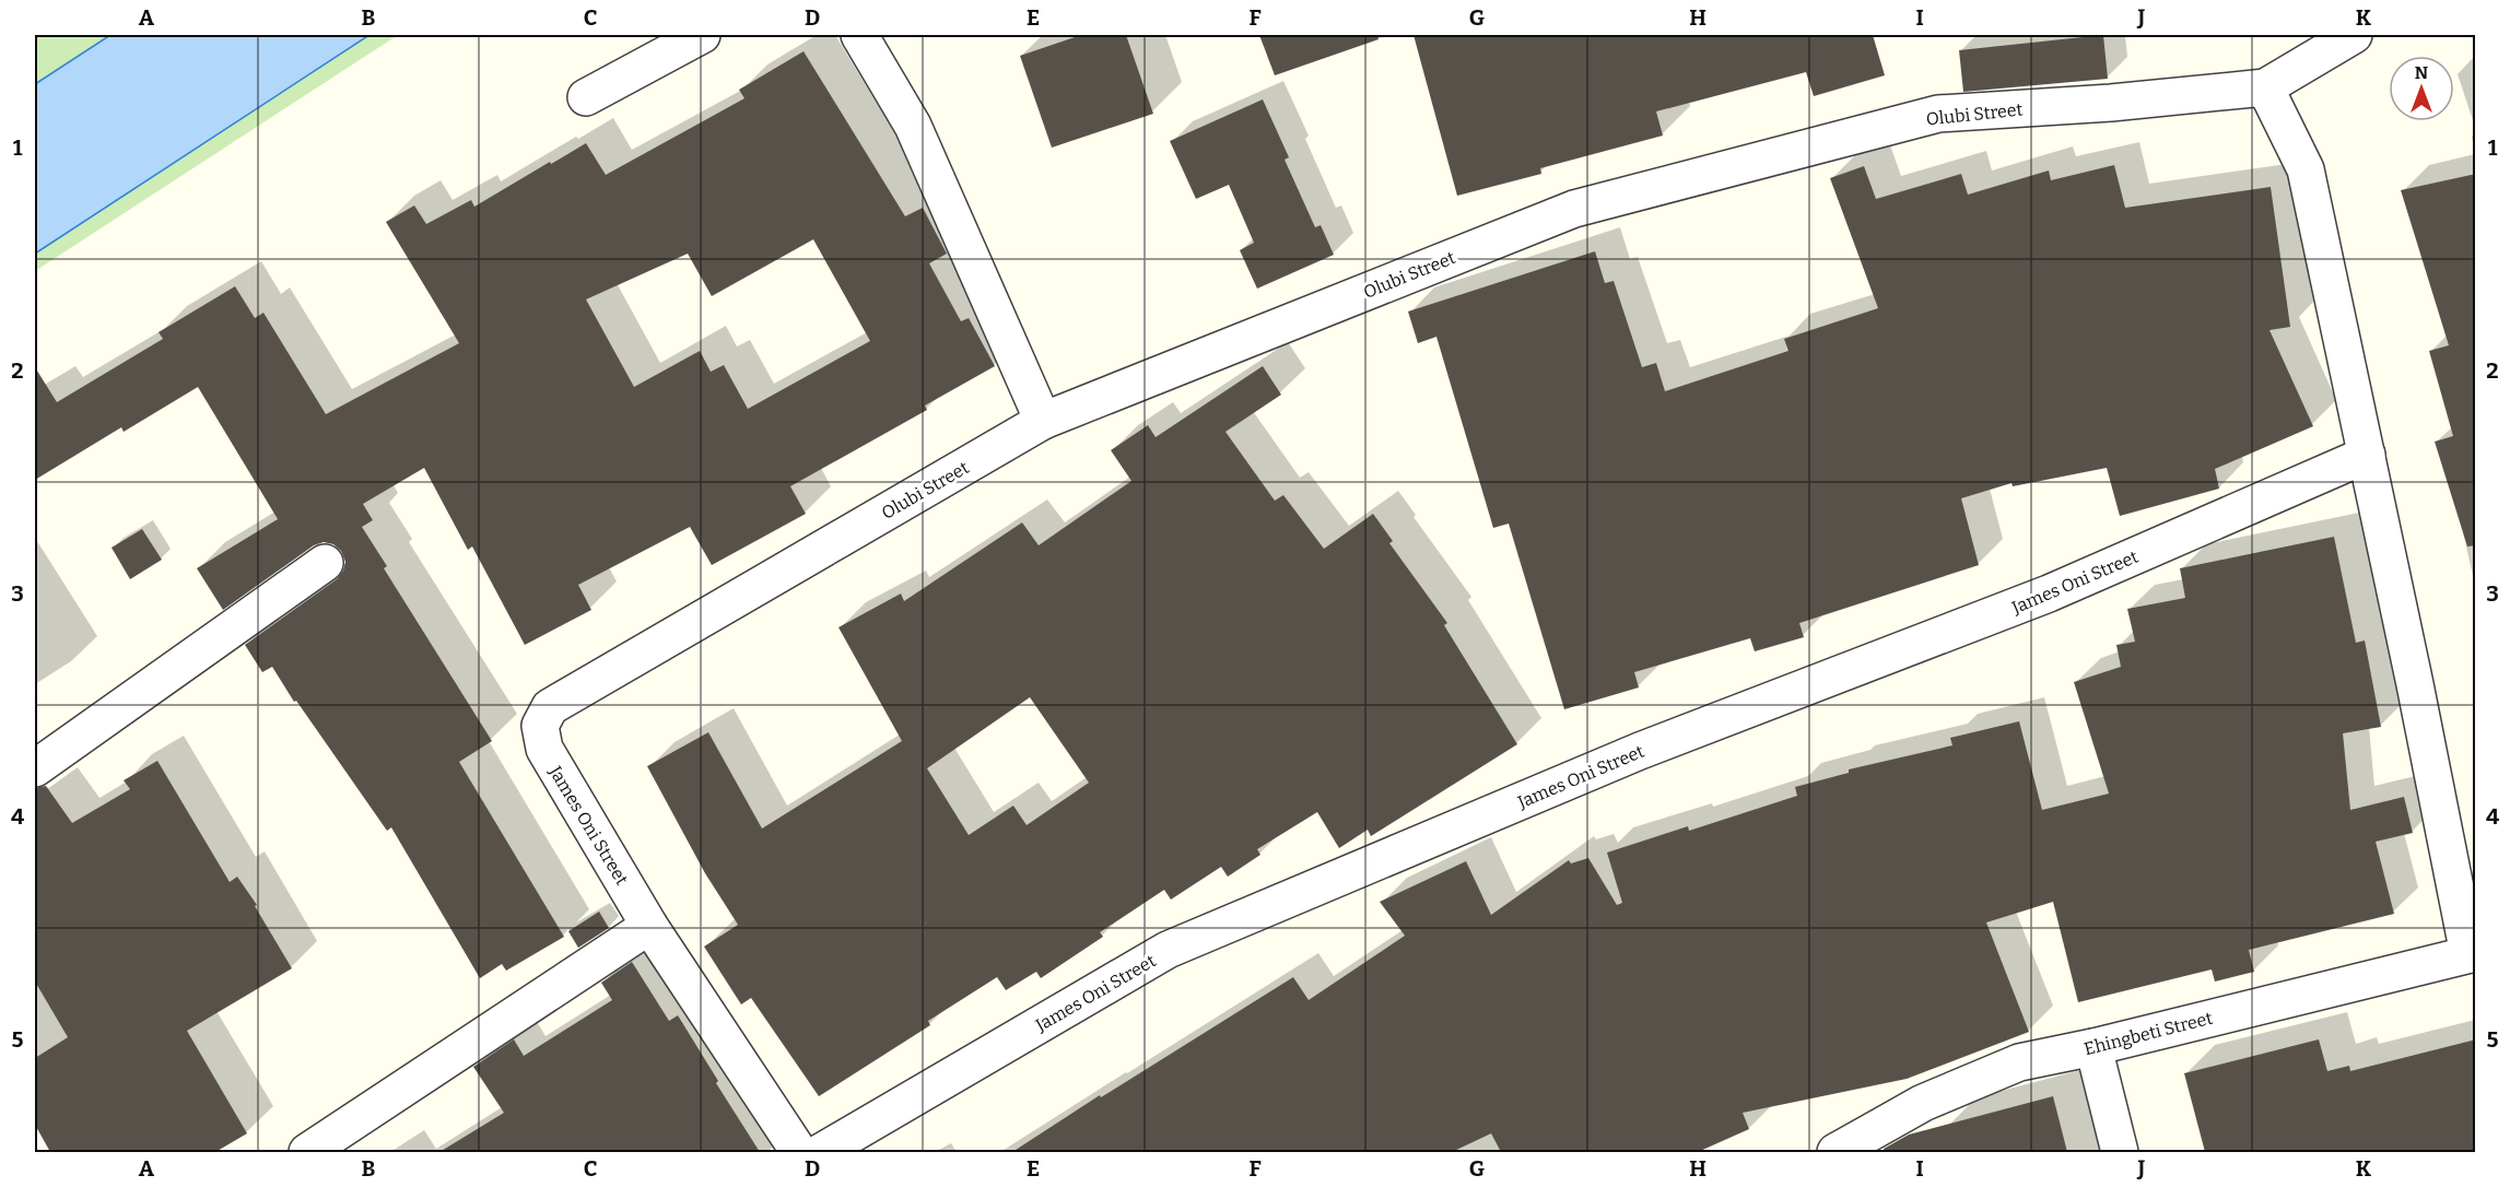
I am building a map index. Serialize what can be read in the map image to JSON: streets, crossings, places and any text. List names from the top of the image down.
{
  "streets": {
    "street": ["Olubi Street", "James Oni Street", "Ehingbeti Street"]
  },
  "crossings": [
    ["Olubi Street", "James Oni Street"]
  ],
  "north": "top",
  "grid": {
    "columns": [
      "A",
      "B",
      "C",
      "D",
      "E",
      "F",
      "G",
      "H",
      "I",
      "J",
      "K"
    ],
    "rows": [
      "1",
      "2",
      "3",
      "4",
      "5"
    ]
  }
}
